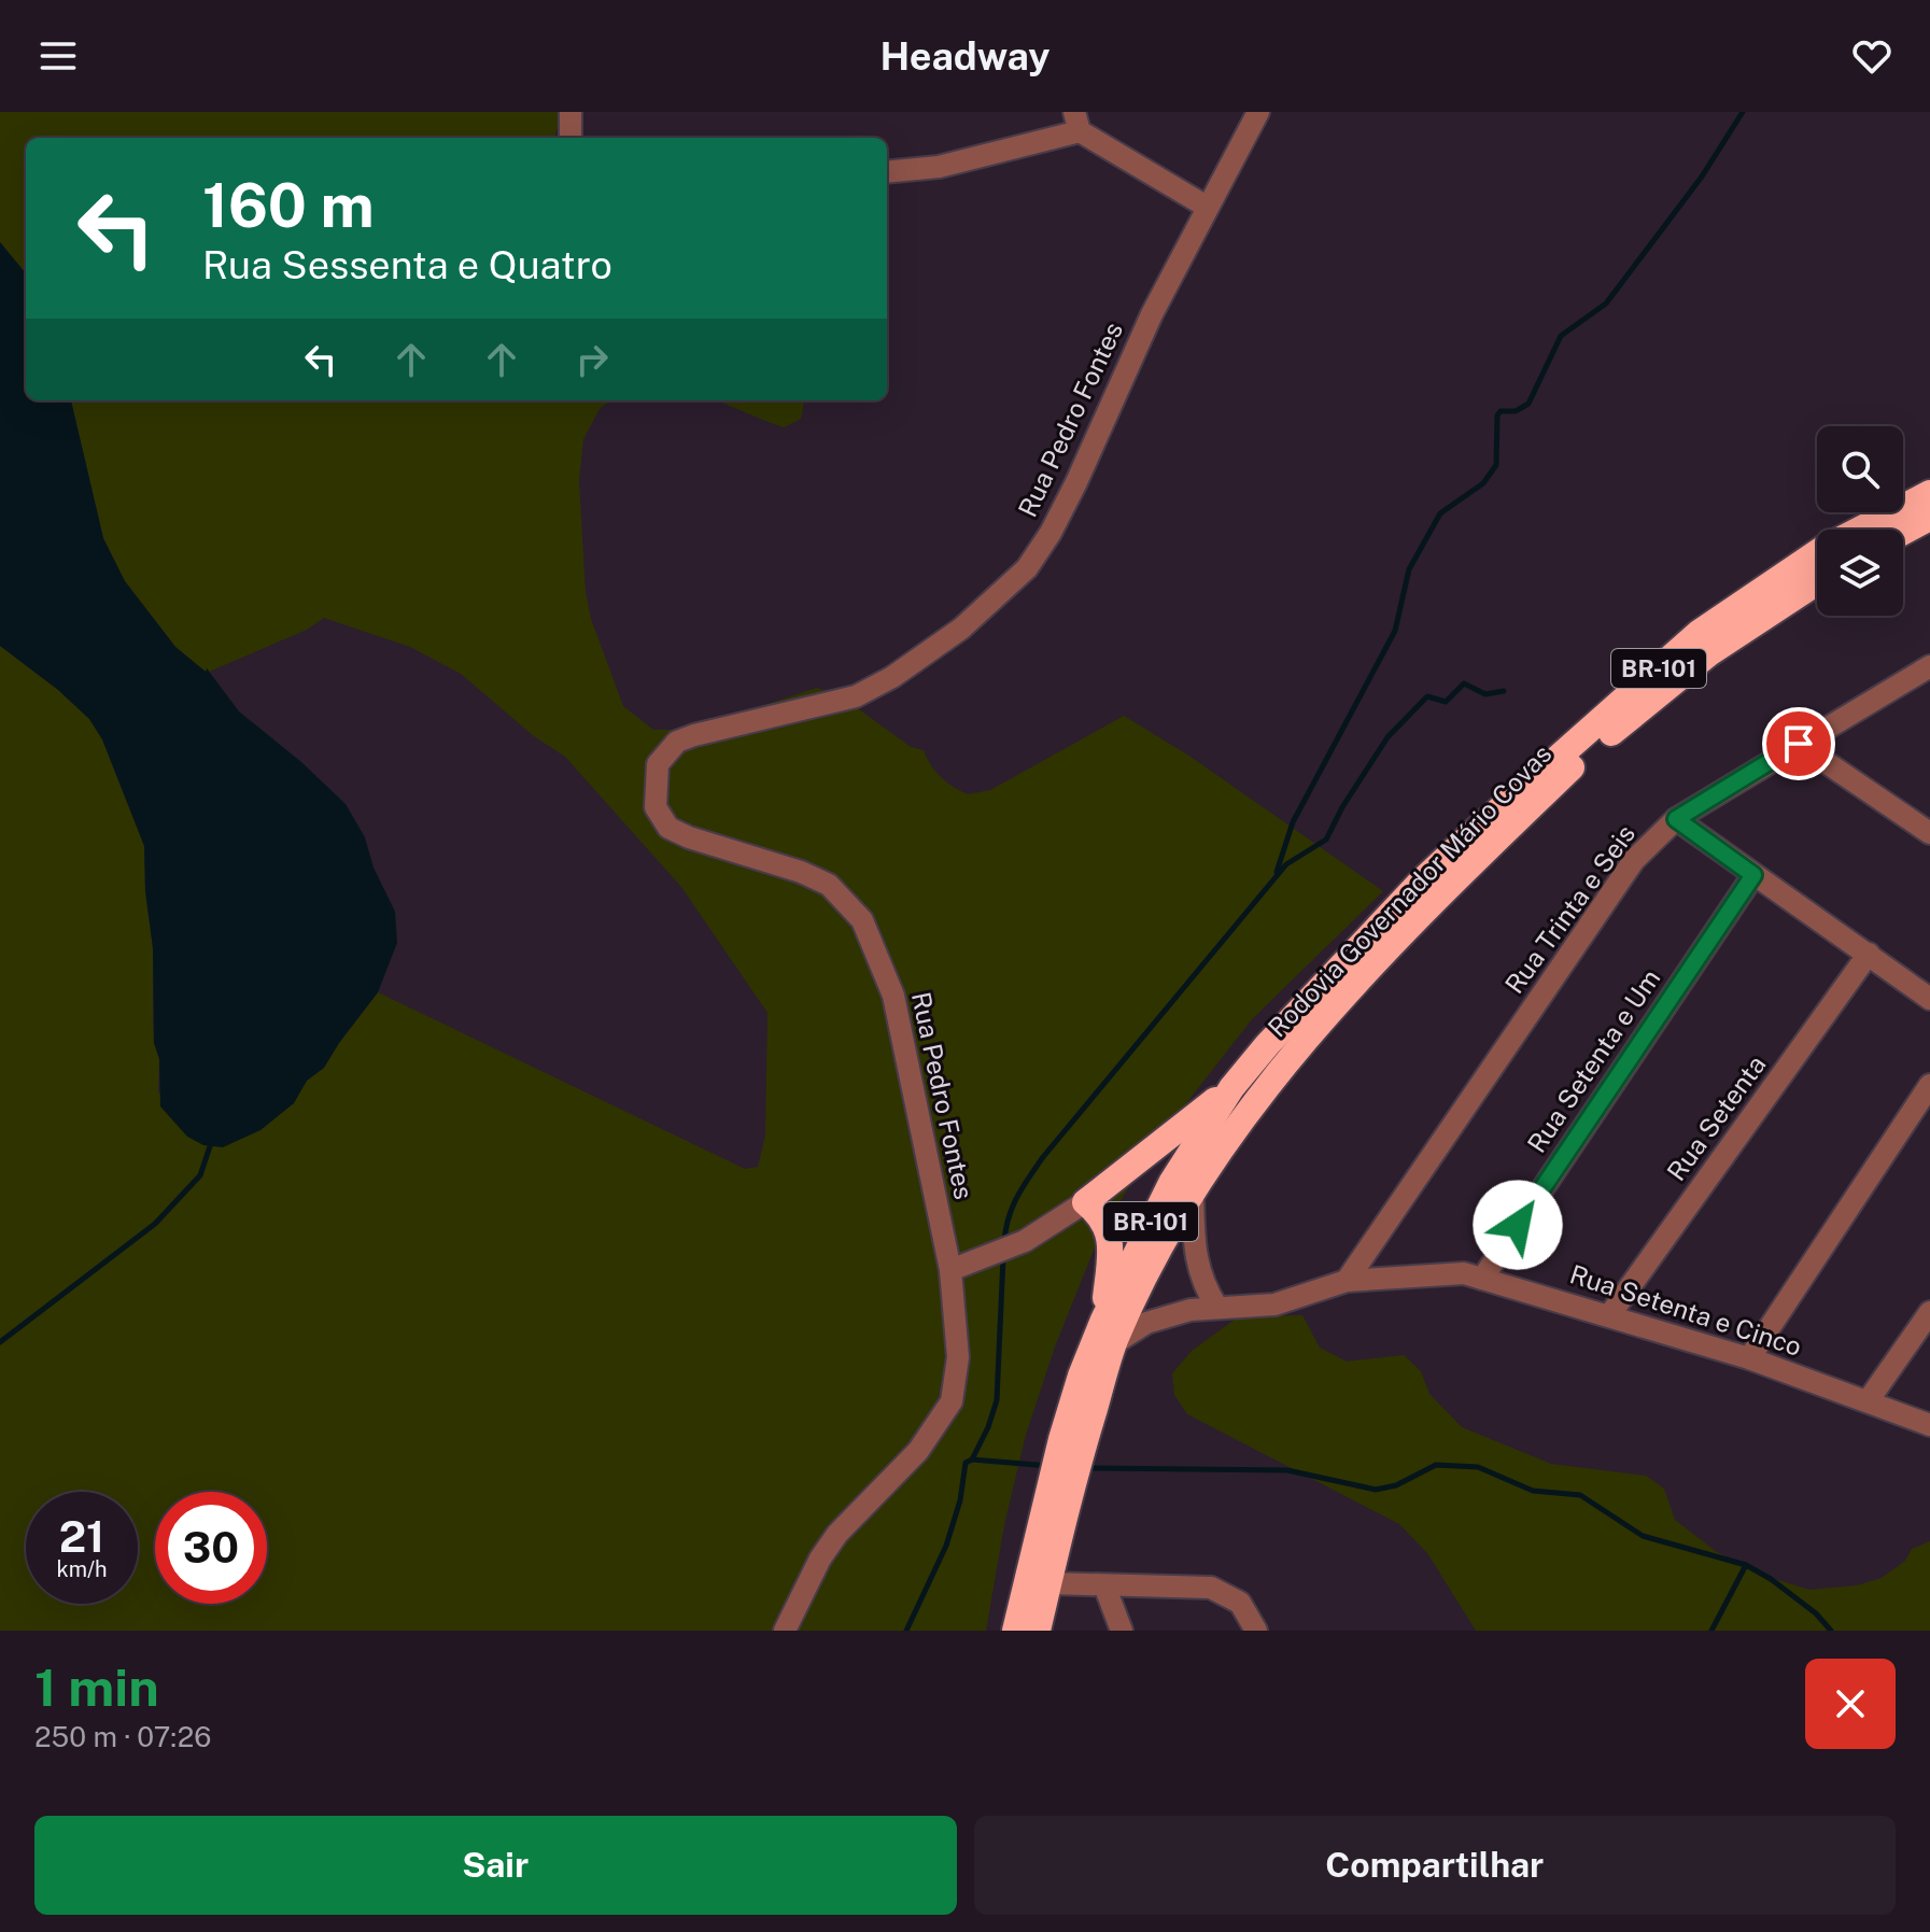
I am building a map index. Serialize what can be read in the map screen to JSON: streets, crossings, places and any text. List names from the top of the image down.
{
  "streets": {
    "highway": ["BR-101", "Rodovia Governador Mário Covas"],
    "street": [
      "Rua Pedro Fontes",
      "Rua Trinta e Seis",
      "Rua Setenta e Um",
      "Rua Setenta",
      "Rua Setenta e Cinco"
    ]
  },
  "crossings": [
    ["Rodovia Governador Mário Covas", "Rua Setenta e Cinco"],
    ["Rua Trinta e Seis", "Rua Setenta e Cinco"],
    ["Rua Setenta e Um", "Rua Setenta e Cinco"],
    ["Rua Setenta", "Rua Setenta e Cinco"]
  ],
  "page": {
    "header": "Headway",
    "turn": ["160 m", "Rua Sessenta e Quatro"],
    "speed": "21 km/h",
    "limit": "30",
    "heading": ["1 min", "250 m · 07:26"],
    "buttons": ["Sair", "Compartilhar"]
  }
}
